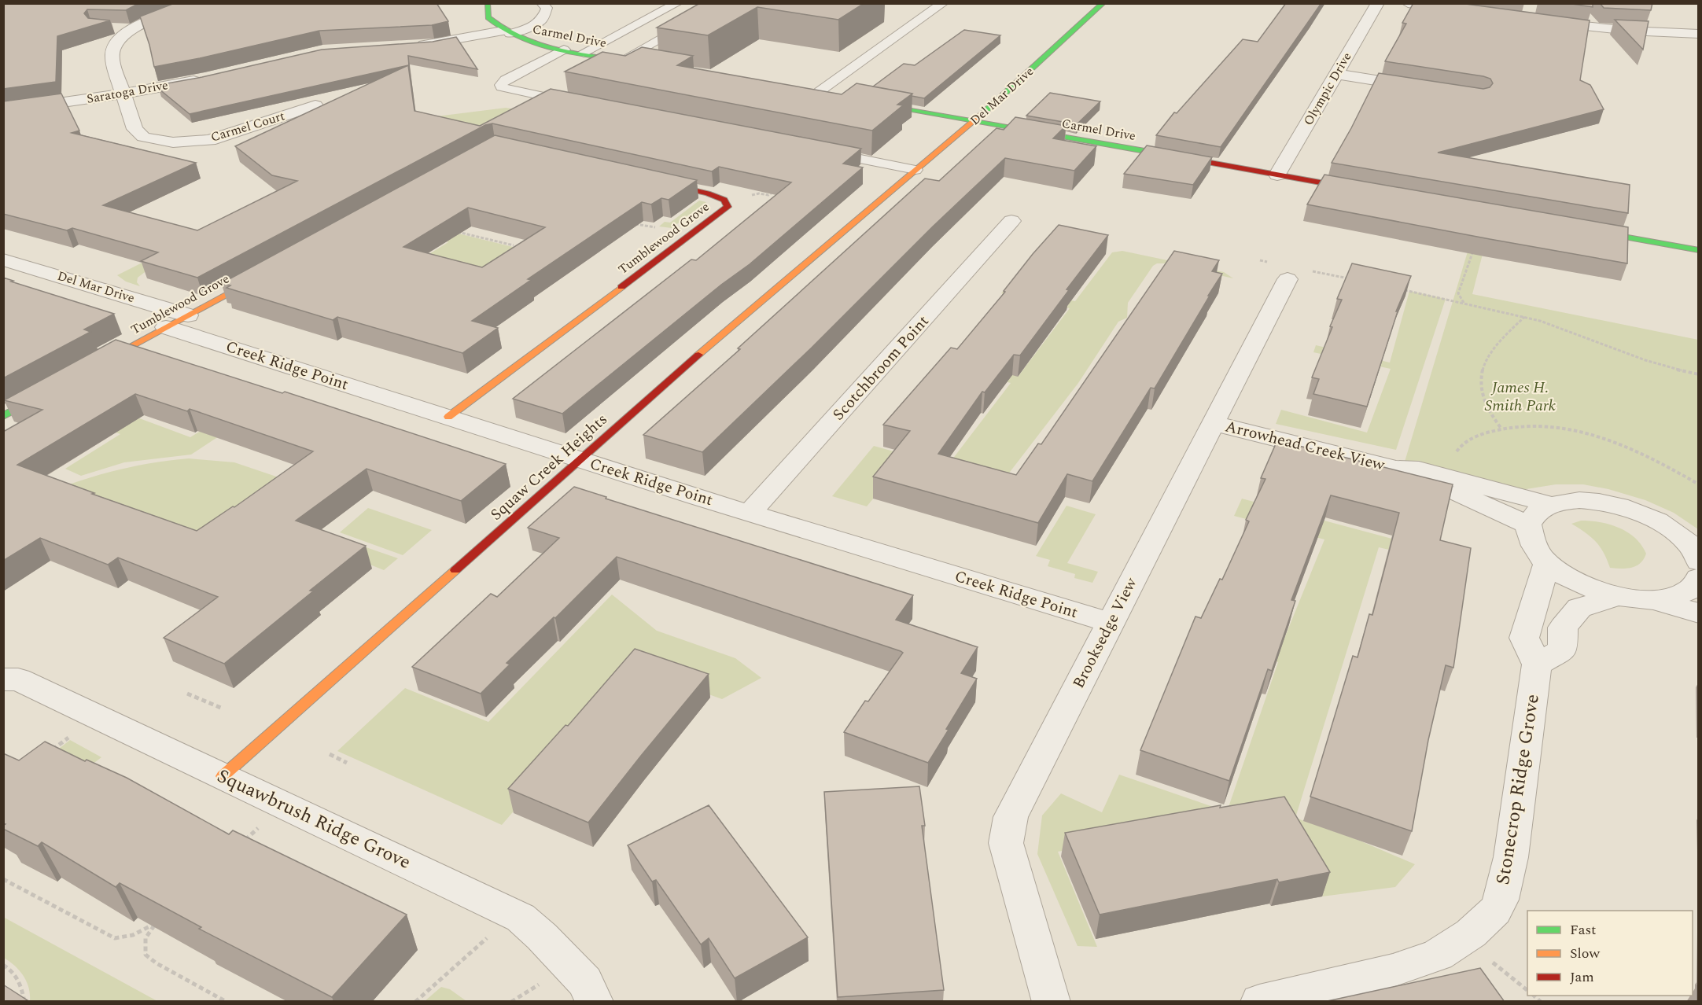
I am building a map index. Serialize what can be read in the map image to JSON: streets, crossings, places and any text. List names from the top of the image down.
{
  "streets": {
    "street": [
      "Carmel Drive",
      "Olympic Drive",
      "Saratoga Drive",
      "Del Mar Drive",
      "Carmel Court",
      "Tumblewood Grove",
      "Creek Ridge Point",
      "Scotchbroom Point",
      "Arrowhead Creek View",
      "Squaw Creek Heights",
      "Brooksedge View",
      "Stonecrop Ridge Grove",
      "Squawbrush Ridge Grove"
    ]
  },
  "crossings": [
    ["Carmel Drive", "Olympic Drive"],
    ["Carmel Drive", "Del Mar Drive"],
    ["Saratoga Drive", "Carmel Court"],
    ["Del Mar Drive", "Tumblewood Grove"],
    ["Del Mar Drive", "Squaw Creek Heights"],
    ["Tumblewood Grove", "Creek Ridge Point"],
    ["Creek Ridge Point", "Scotchbroom Point"],
    ["Creek Ridge Point", "Squaw Creek Heights"],
    ["Creek Ridge Point", "Brooksedge View"],
    ["Arrowhead Creek View", "Brooksedge View"],
    ["Squaw Creek Heights", "Squawbrush Ridge Grove"]
  ],
  "parks": ["James H. Smith Park"],
  "legend": ["Fast", "Slow", "Jam"]
}
